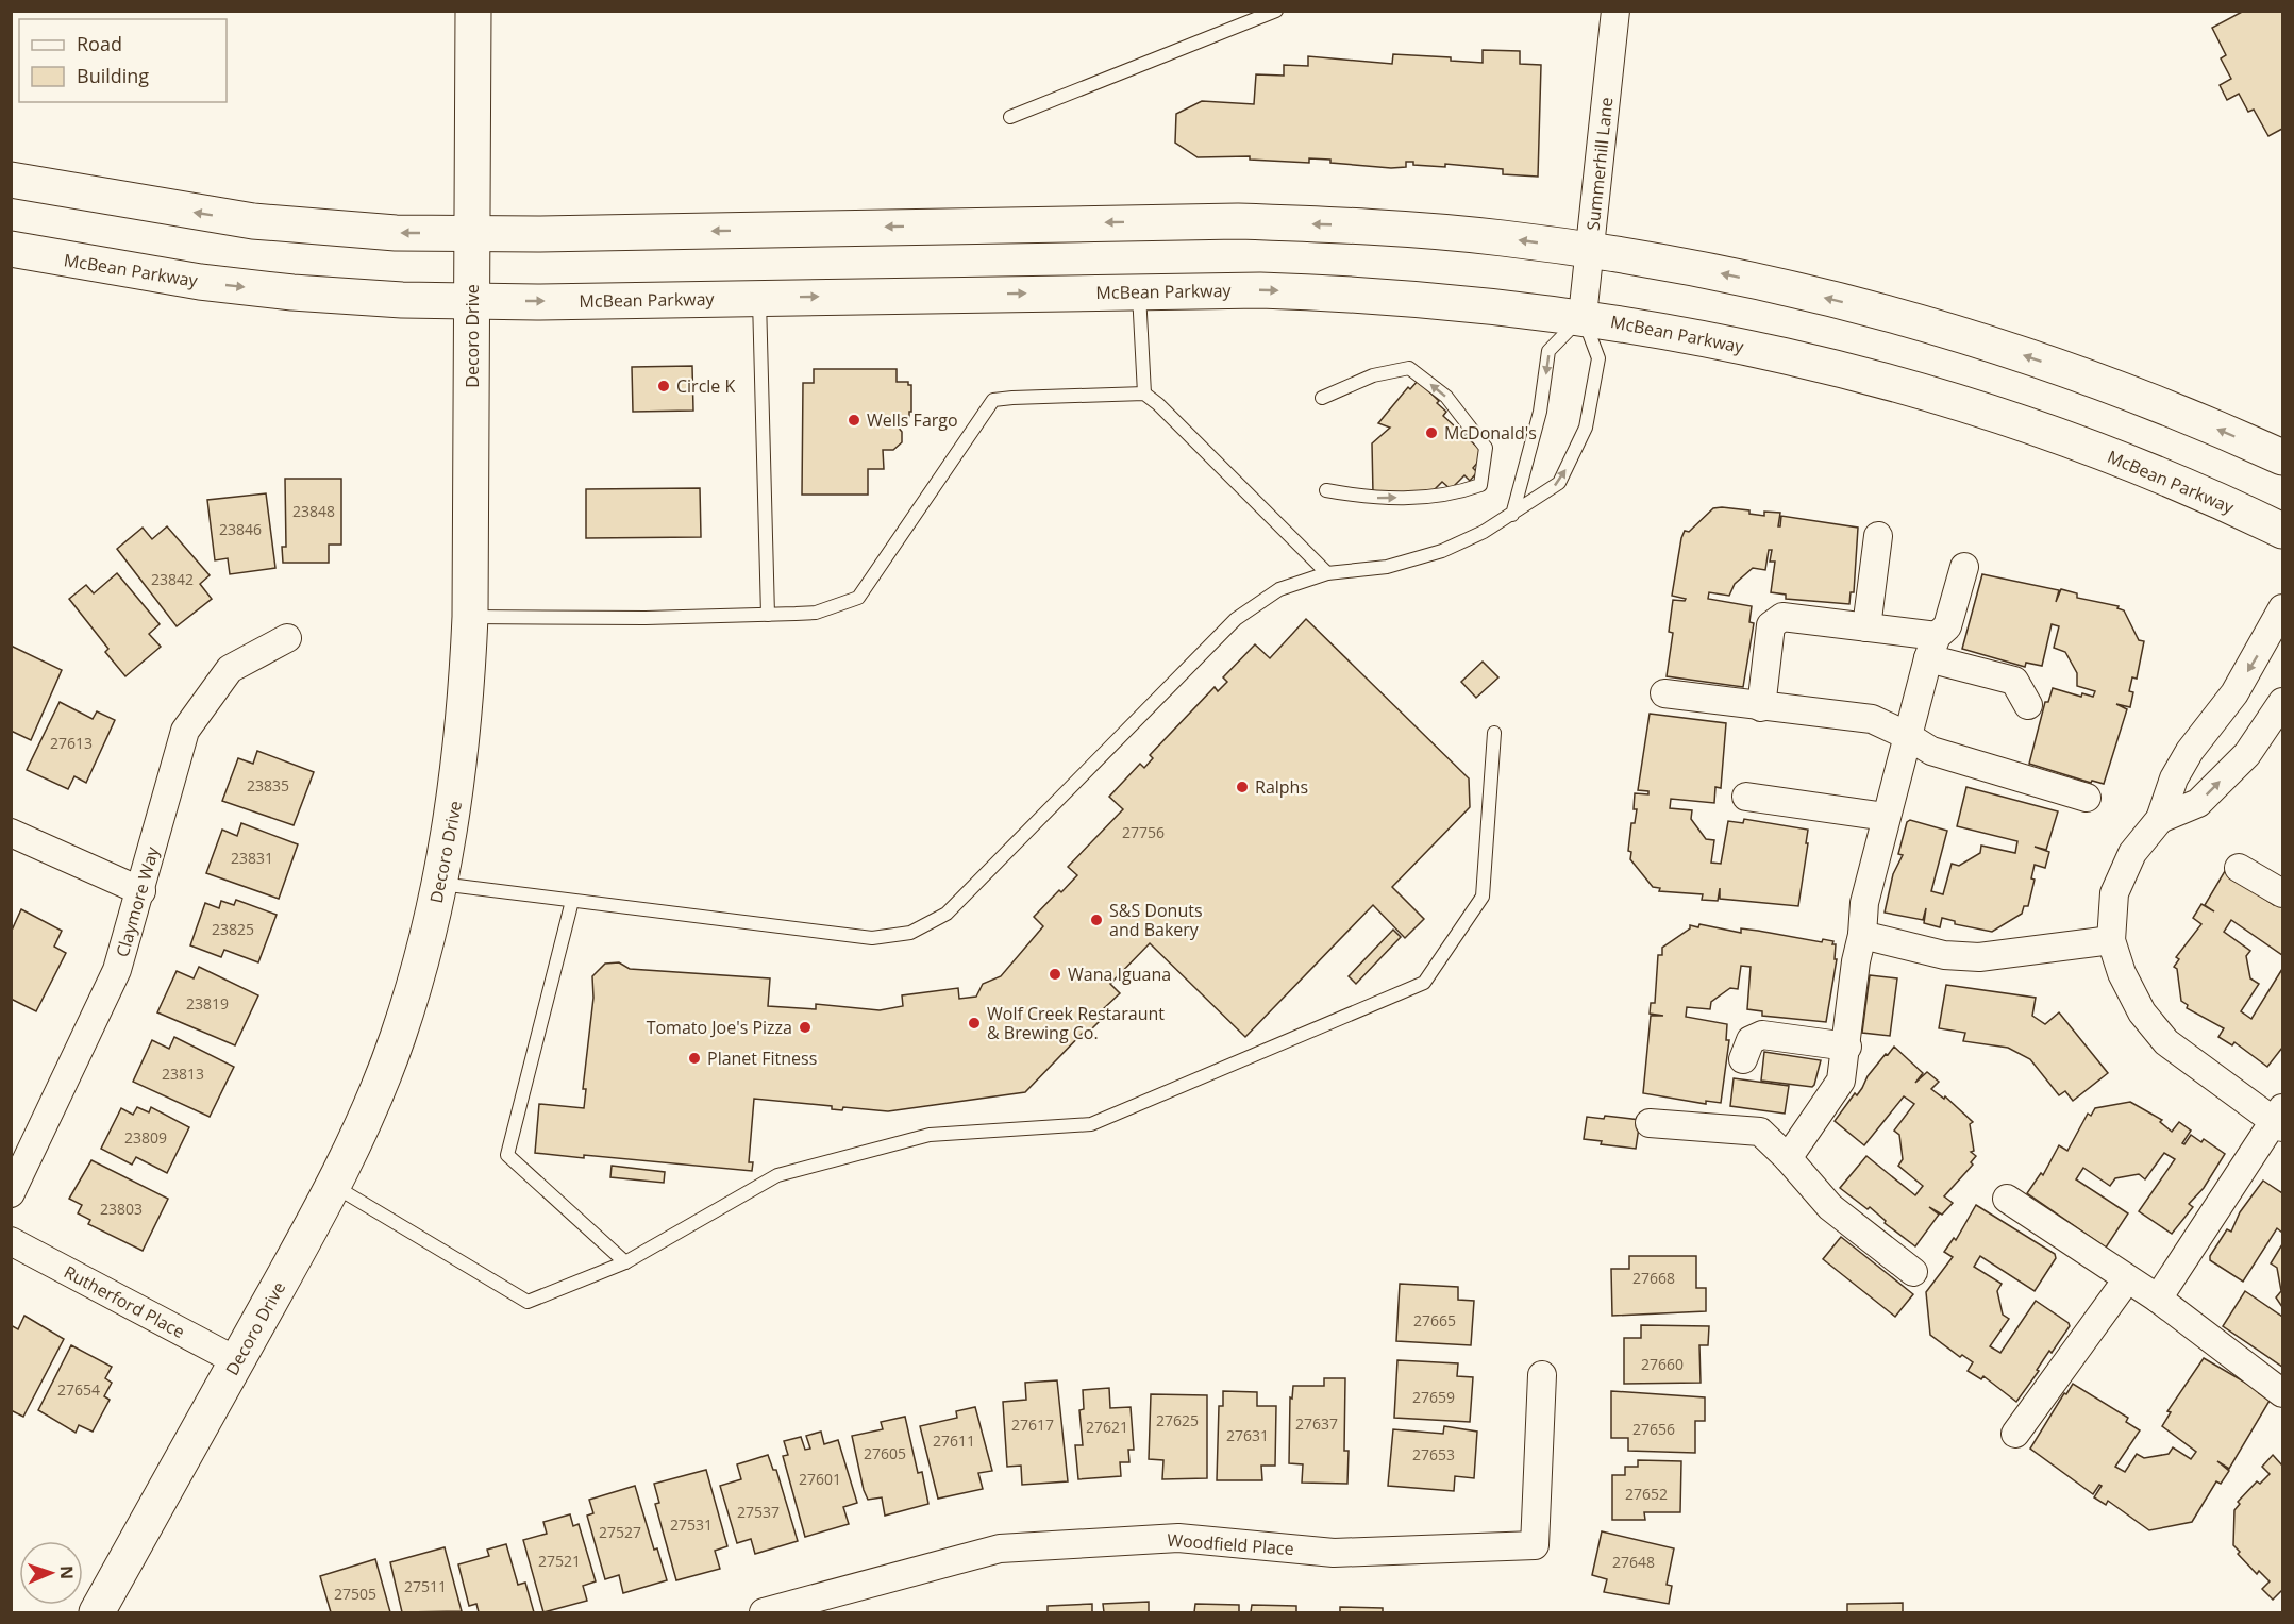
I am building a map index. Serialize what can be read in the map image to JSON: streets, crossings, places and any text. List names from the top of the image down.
{
  "streets": {
    "main road": ["McBean Parkway", "Decoro Drive"],
    "street": [
      "Summerhill Lane",
      "Claymore Way",
      "Rutherford Place",
      "Woodfield Place"
    ]
  },
  "crossings": [
    ["Summerhill Lane", "McBean Parkway"],
    ["McBean Parkway", "Decoro Drive"],
    ["Decoro Drive", "Rutherford Place"]
  ],
  "places": [
    "Circle K",
    "Wells Fargo",
    "McDonald's",
    "Ralphs",
    "S&S Donuts and Bakery",
    "Wana Iguana",
    "Wolf Creek Restaraunt & Brewing Co.",
    "Tomato Joe's Pizza",
    "Planet Fitness"
  ],
  "house_numbers": [
    "23848",
    "23846",
    "23842",
    "27613",
    "23835",
    "27756",
    "23831",
    "23825",
    "23819",
    "23813",
    "23809",
    "23803",
    "27668",
    "27665",
    "27660",
    "27654",
    "27659",
    "27625",
    "27637",
    "27617",
    "27621",
    "27656",
    "27631",
    "27611",
    "27605",
    "27653",
    "27601",
    "27652",
    "27537",
    "27531",
    "27527",
    "27521",
    "27648",
    "27511",
    "27505"
  ],
  "legend": ["Road", "Building"],
  "north": "right"
}
